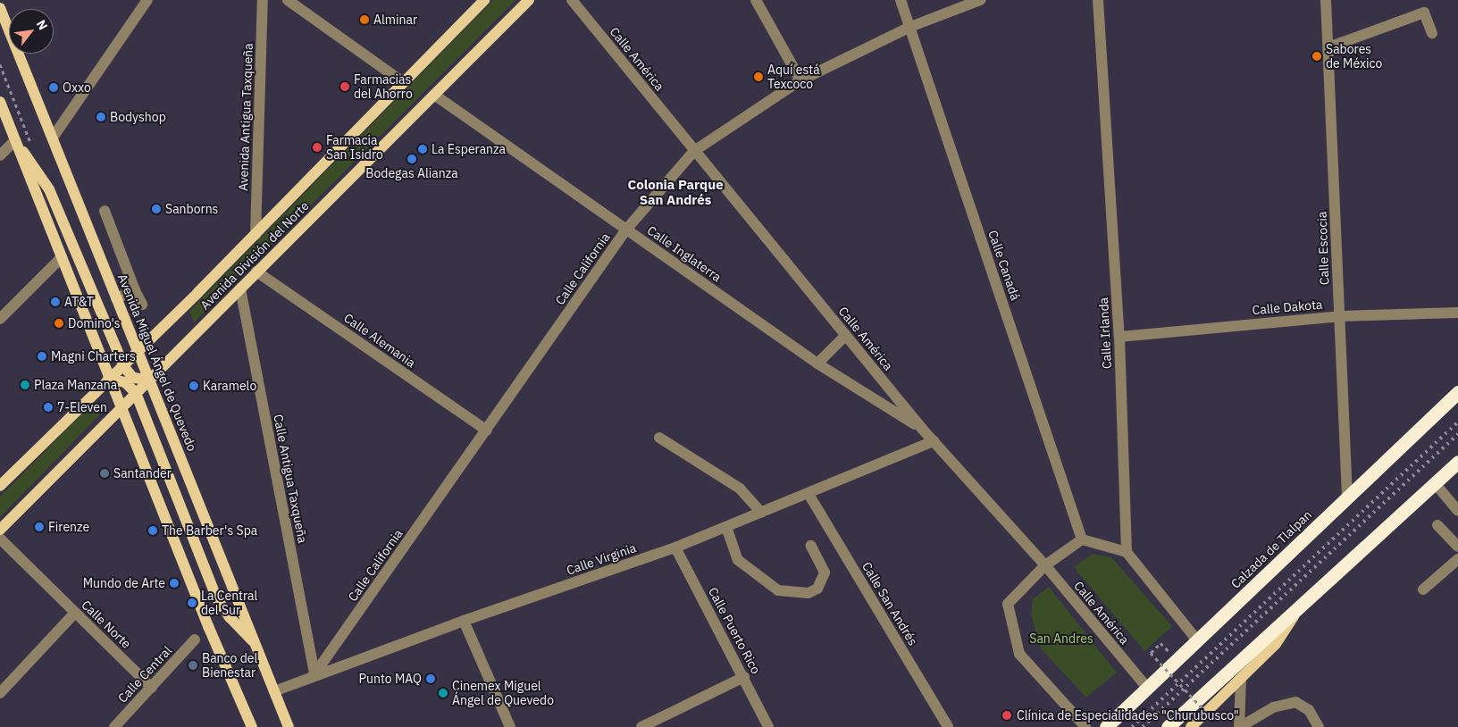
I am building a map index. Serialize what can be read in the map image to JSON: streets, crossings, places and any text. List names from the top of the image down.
{
  "streets": {
    "highway": ["Calzada de Tlalpan"],
    "main road": ["Avenida División del Norte", "Avenida Miguel Ángel de Quevedo"],
    "street": [
      "Calle América",
      "Avenida Antigua Taxqueña",
      "Calle Escocia",
      "Calle Inglaterra",
      "Calle Canadá",
      "Calle California",
      "Calle Dakota",
      "Calle Irlanda",
      "Calle Alemania",
      "Calle Antigua Taxqueña",
      "Calle Virginia",
      "Calle San Andrés",
      "Calle Norte",
      "Calle Puerto Rico",
      "Calle Central"
    ]
  },
  "crossings": [
    ["Calle América", "Calle Inglaterra"],
    ["Calle América", "Calle California"],
    ["Calle América", "Calzada de Tlalpan"],
    ["Calle América", "Calle Virginia"],
    ["Avenida Antigua Taxqueña", "Avenida División del Norte"],
    ["Calle Escocia", "Calle Dakota"],
    ["Calle Escocia", "Calzada de Tlalpan"],
    ["Calle Inglaterra", "Avenida División del Norte"],
    ["Calle Inglaterra", "Calle California"],
    ["Avenida División del Norte", "Calle Alemania"],
    ["Avenida División del Norte", "Avenida Miguel Ángel de Quevedo"],
    ["Avenida División del Norte", "Calle Antigua Taxqueña"],
    ["Calle Canadá", "Calle California"],
    ["Calle California", "Calle Alemania"],
    ["Calle California", "Calle Antigua Taxqueña"],
    ["Calle California", "Calle Virginia"],
    ["Calle Dakota", "Calle Irlanda"],
    ["Avenida Miguel Ángel de Quevedo", "Calle Virginia"],
    ["Calle Antigua Taxqueña", "Calle Virginia"],
    ["Calle Virginia", "Calle San Andrés"],
    ["Calle Virginia", "Calle Puerto Rico"],
    ["Calle Norte", "Calle Central"]
  ],
  "districts": ["Colonia Parque San Andrés"],
  "parks": ["San Andres"],
  "places": [
    "Alminar",
    "Sabores de México",
    "Aquí está Texcoco",
    "Farmacias del Ahorro",
    "Oxxo",
    "Bodyshop",
    "Farmacia San Isidro",
    "La Esperanza",
    "Bodegas Alianza",
    "Sanborns",
    "AT&T",
    "Domino's",
    "Magni Charters",
    "Plaza Manzana",
    "Karamelo",
    "7-Eleven",
    "Santander",
    "Firenze",
    "The Barber's Spa",
    "Mundo de Arte",
    "La Central del Sur",
    "Banco del Bienestar",
    "Punto MAQ",
    "Cinemex Miguel Ángel de Quevedo",
    "Clínica de Especialidades \"Churubusco\""
  ],
  "north": "top right"
}
